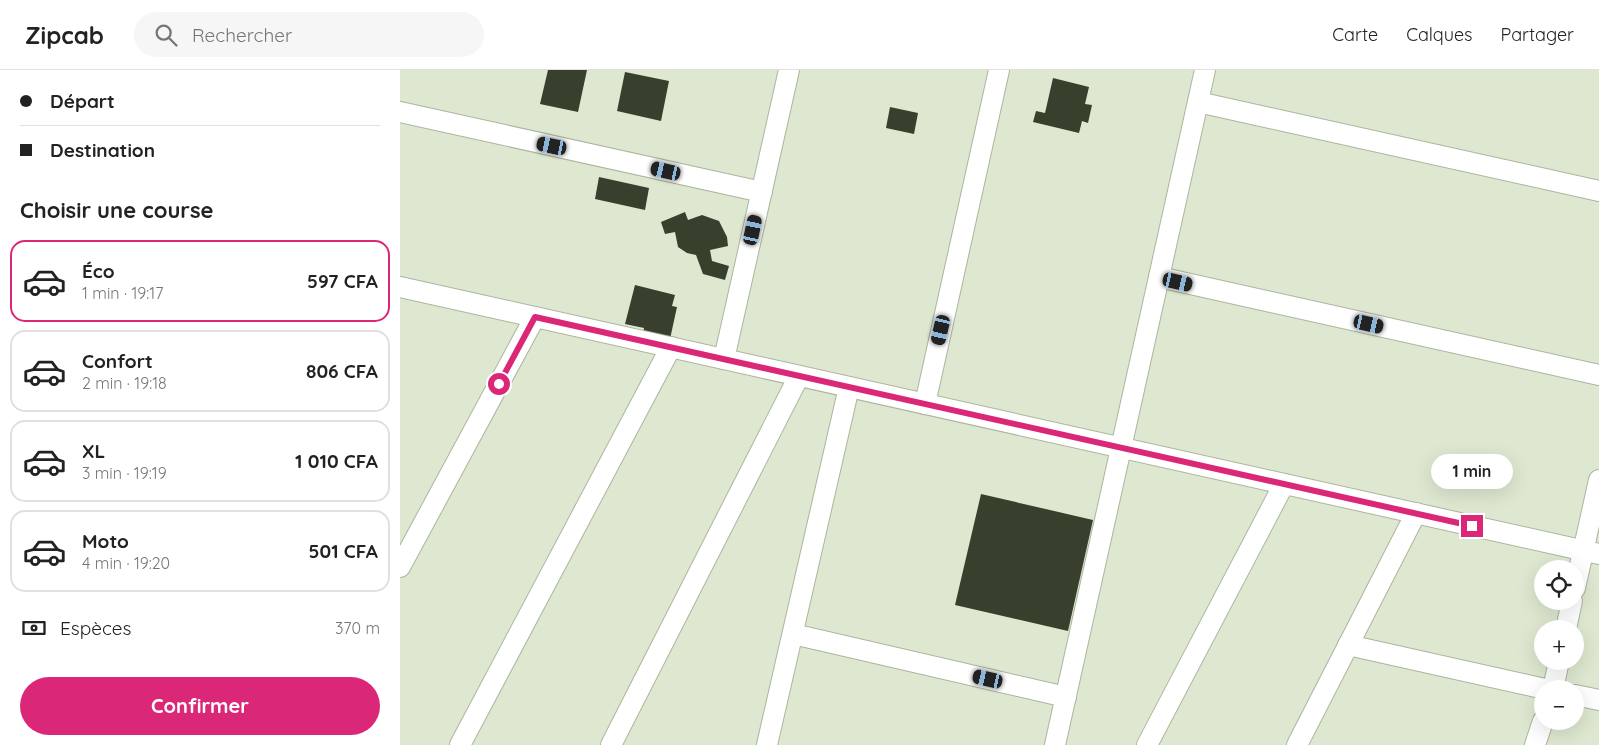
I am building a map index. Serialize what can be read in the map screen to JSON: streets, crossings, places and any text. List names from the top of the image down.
{
  "page": {
    "header": "Zipcab",
    "search": "Rechercher",
    "nav": ["Carte", "Calques", "Partager"],
    "banner": ["Départ", "Destination"],
    "heading": "Choisir une course",
    "list": [
      {
        "name": "Éco",
        "note": "1 min · 19:17",
        "value": "597 CFA"
      },
      {
        "name": "Confort",
        "note": "2 min · 19:18",
        "value": "806 CFA"
      },
      {
        "name": "XL",
        "note": "3 min · 19:19",
        "value": "1 010 CFA"
      },
      {
        "name": "Moto",
        "note": "4 min · 19:20",
        "value": "501 CFA"
      }
    ],
    "bubble": "1 min",
    "map_buttons": ["+", "−"],
    "pay": ["Espèces", "370 m"],
    "buttons": "Confirmer"
  }
}
